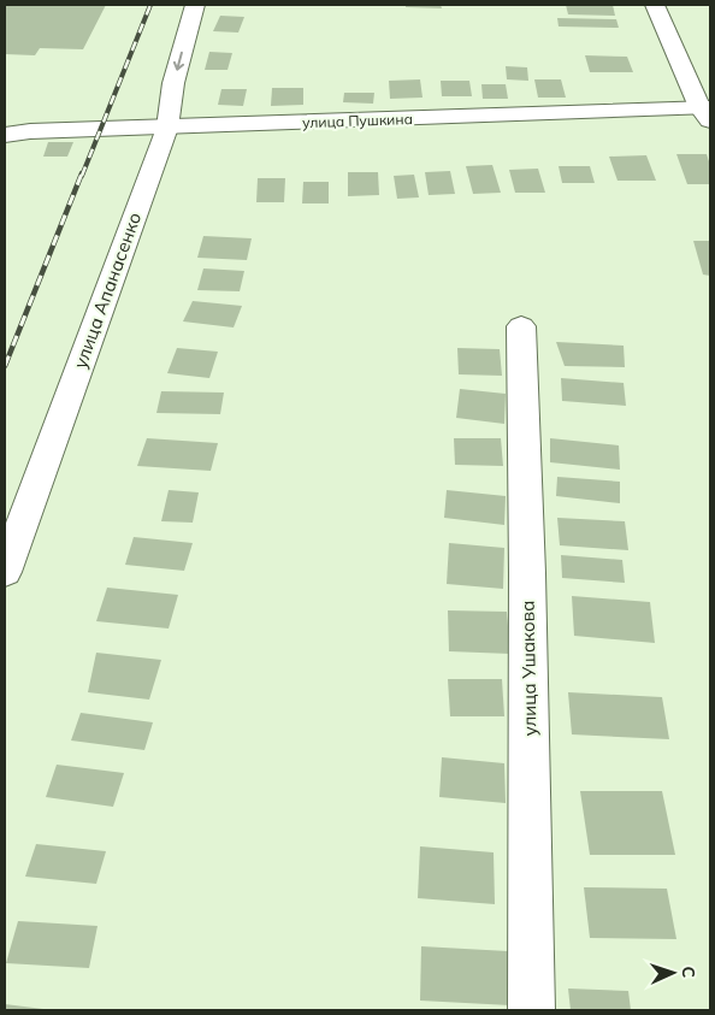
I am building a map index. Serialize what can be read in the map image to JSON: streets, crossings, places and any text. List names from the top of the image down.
{
  "streets": {
    "street": ["улица Пушкина", "улица Апанасенко", "улица Ушакова"]
  },
  "crossings": [
    ["улица Пушкина", "улица Апанасенко"]
  ],
  "north": "right"
}
